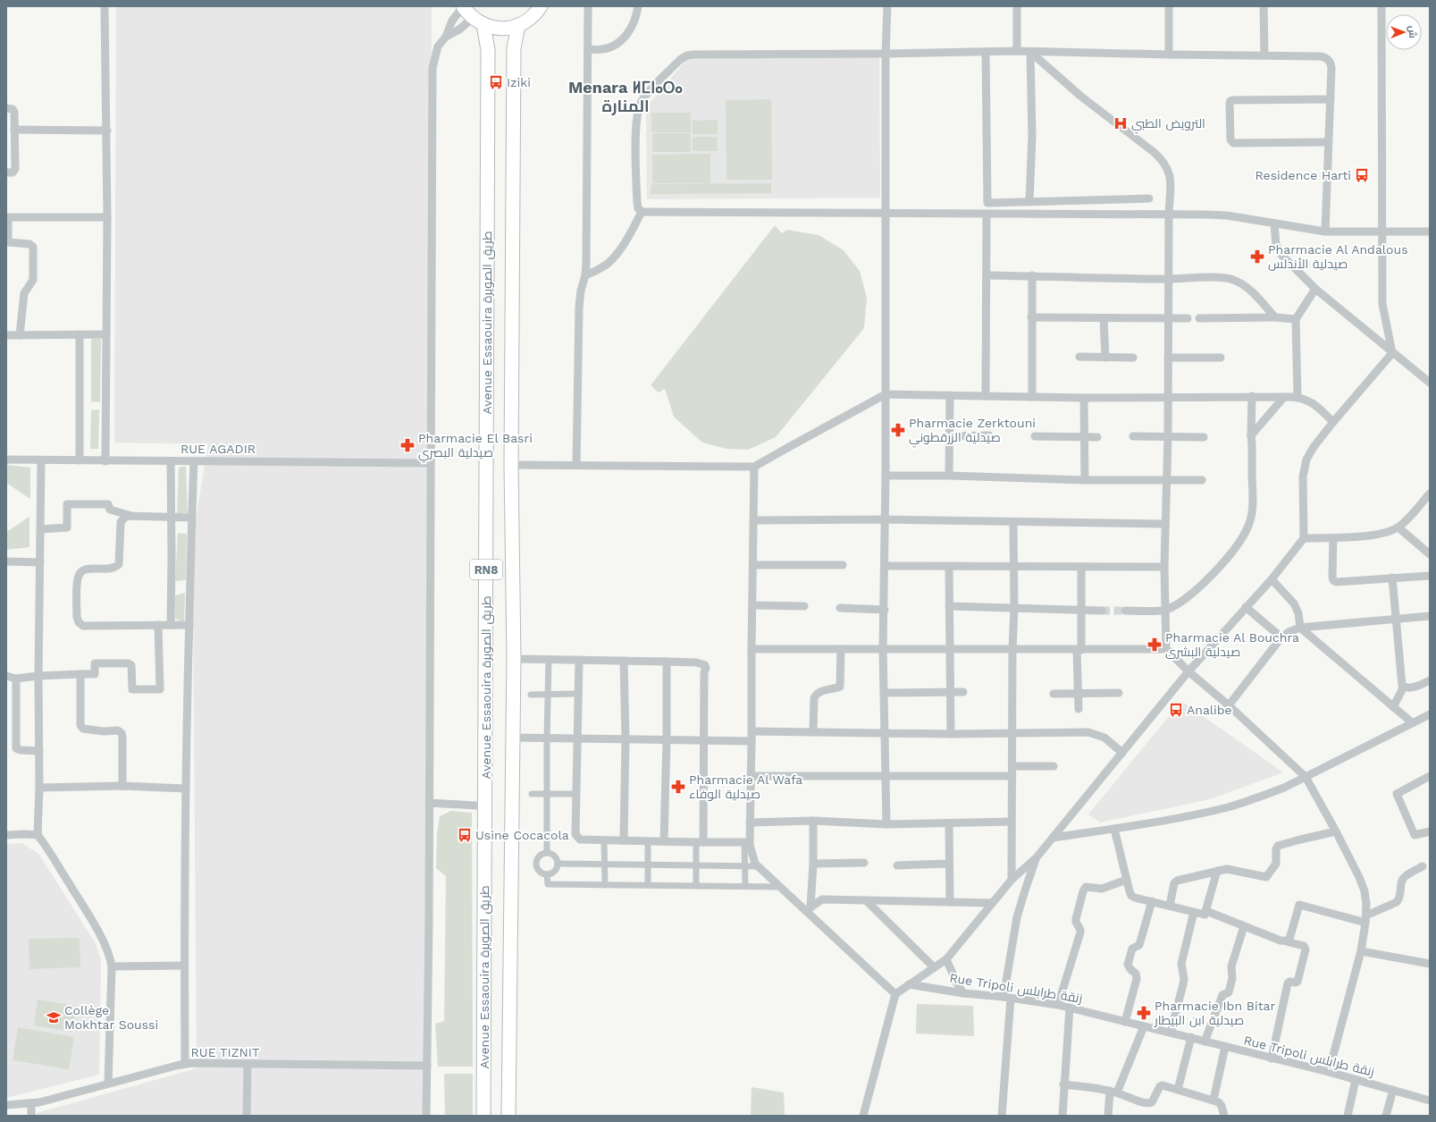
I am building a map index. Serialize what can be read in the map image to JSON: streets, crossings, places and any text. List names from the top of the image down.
{
  "streets": {
    "main road": ["Avenue Essaouira طريق الصويرة", "RN8"],
    "street": ["RUE AGADIR", "Rue Tripoli زنقة طرابلس", "RUE TIZNIT"]
  },
  "districts": ["Menara ⵍⵎⵏⴰⵔⴰ المنارة"],
  "places": {
    "bus stop": [
      "Iziki",
      "Residence Harti",
      "Analibe",
      "Usine Cocacola"
    ],
    "hospital": ["الترويض الطبي"],
    "pharmacy": [
      "Pharmacie Al Andalous صيدلية الأندلس",
      "Pharmacie Zerktouni صيدلية الزرقطوني",
      "Pharmacie El Basri صيدلية البصري",
      "Pharmacie Al Bouchra صيدلية البشرى",
      "Pharmacie Al Wafa صيدلية الوفاء",
      "Pharmacie Ibn Bitar صيدلية ابن البيطار"
    ],
    "school or university": ["Collège Mokhtar Soussi"]
  },
  "north": "right"
}
